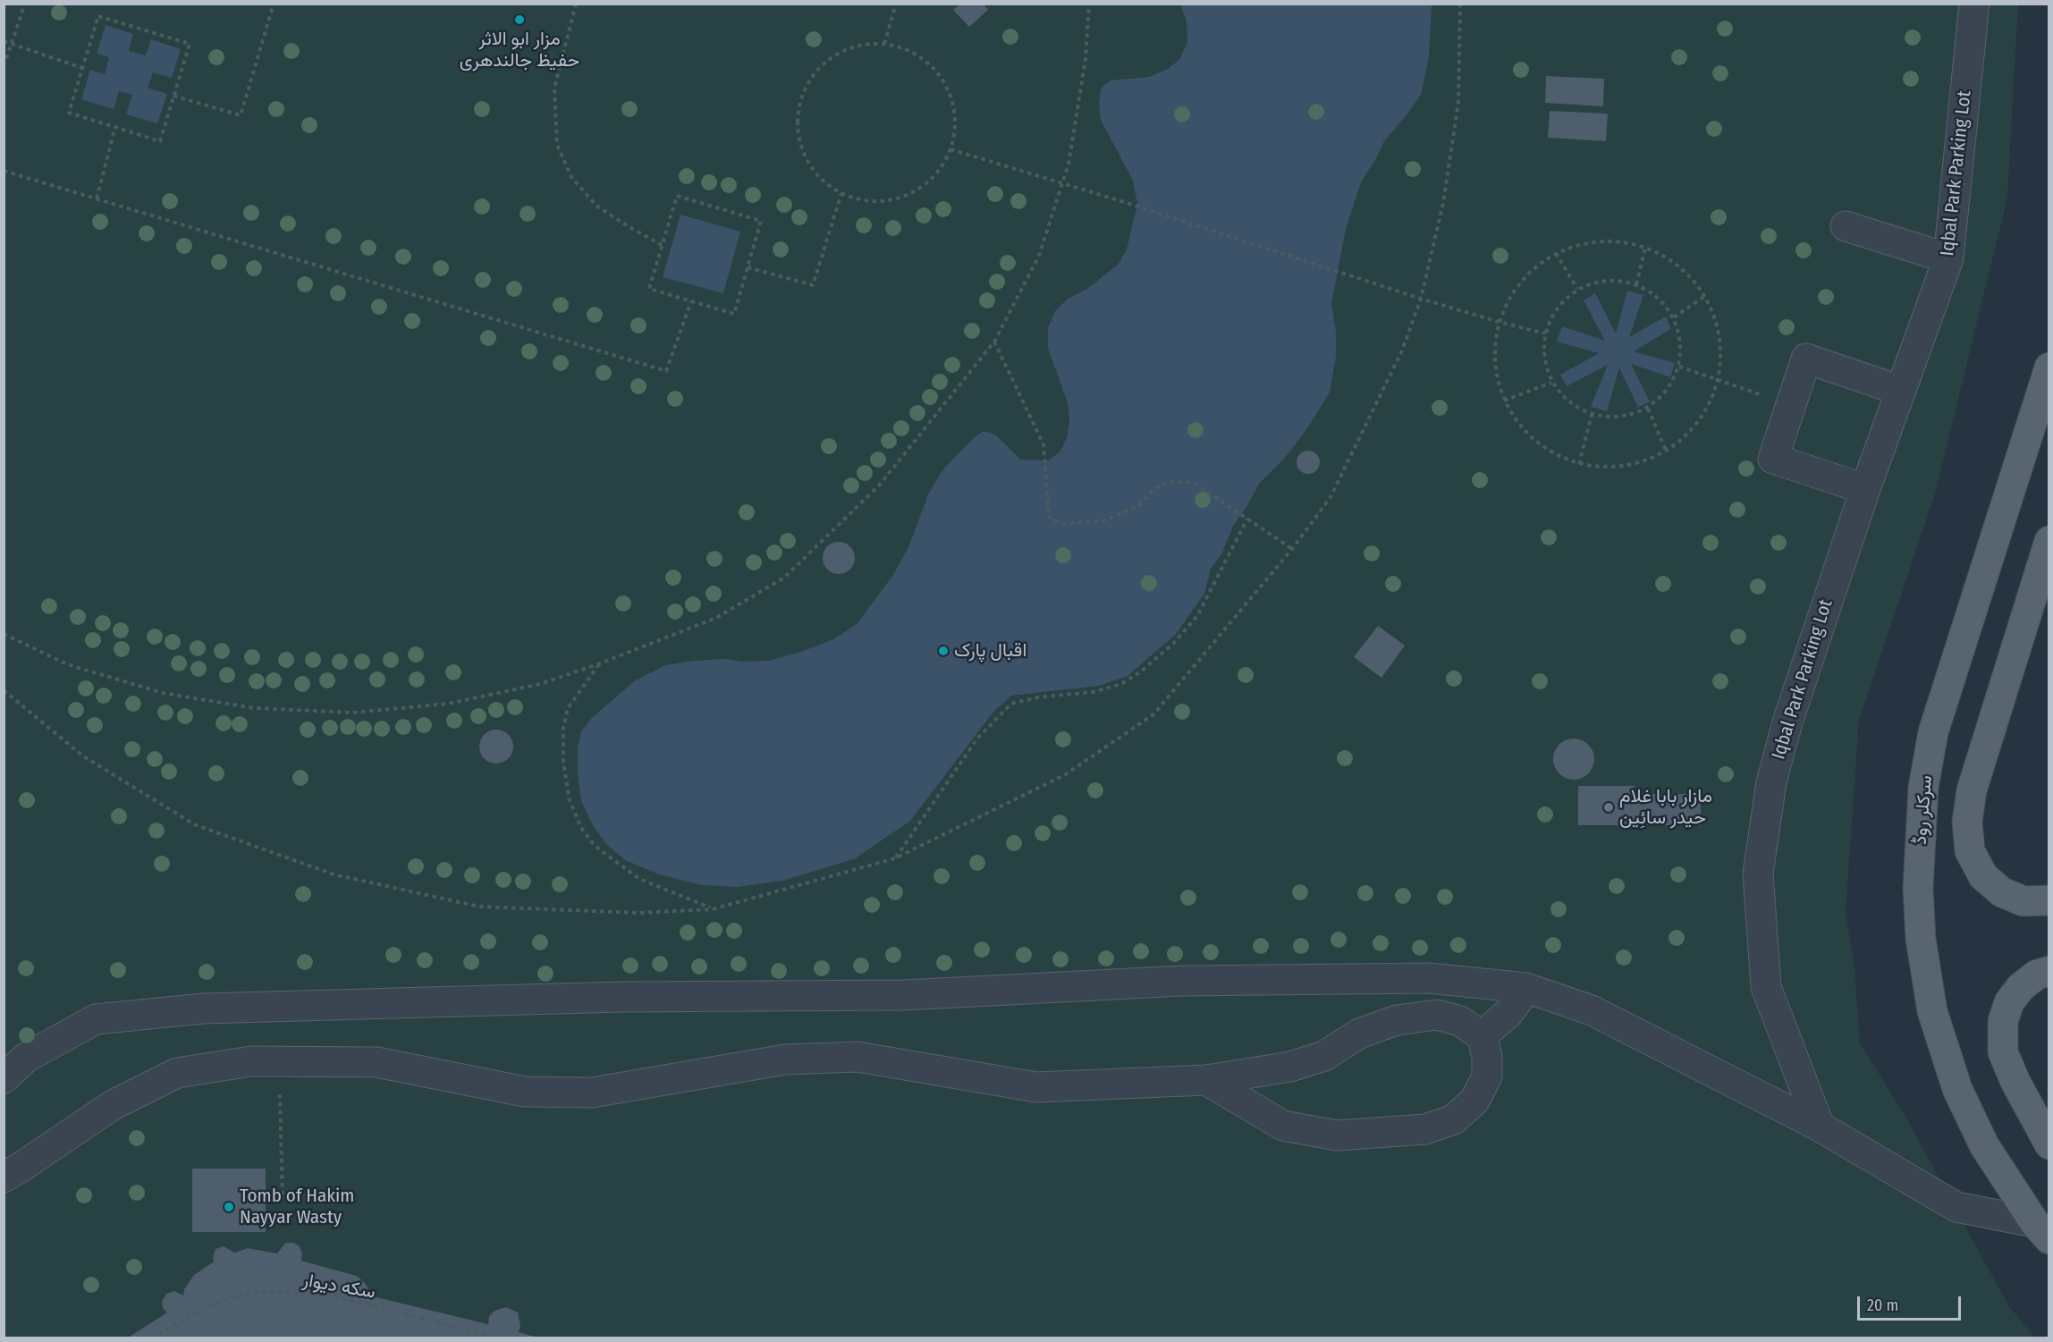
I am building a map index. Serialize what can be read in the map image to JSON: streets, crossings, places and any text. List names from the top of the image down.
{
  "streets": {
    "main road": ["سرکلر روڈ"],
    "lane": ["Iqbal Park Parking Lot"],
    "path": ["سکه دیوار"]
  },
  "places": [
    "مزار ابو الاثر حفیظ جالندھری",
    "اقبال پارک",
    "مازار بابا غلام حیدر سائِین",
    "Tomb of Hakim Nayyar Wasty"
  ],
  "scale_bar": "20 m"
}
